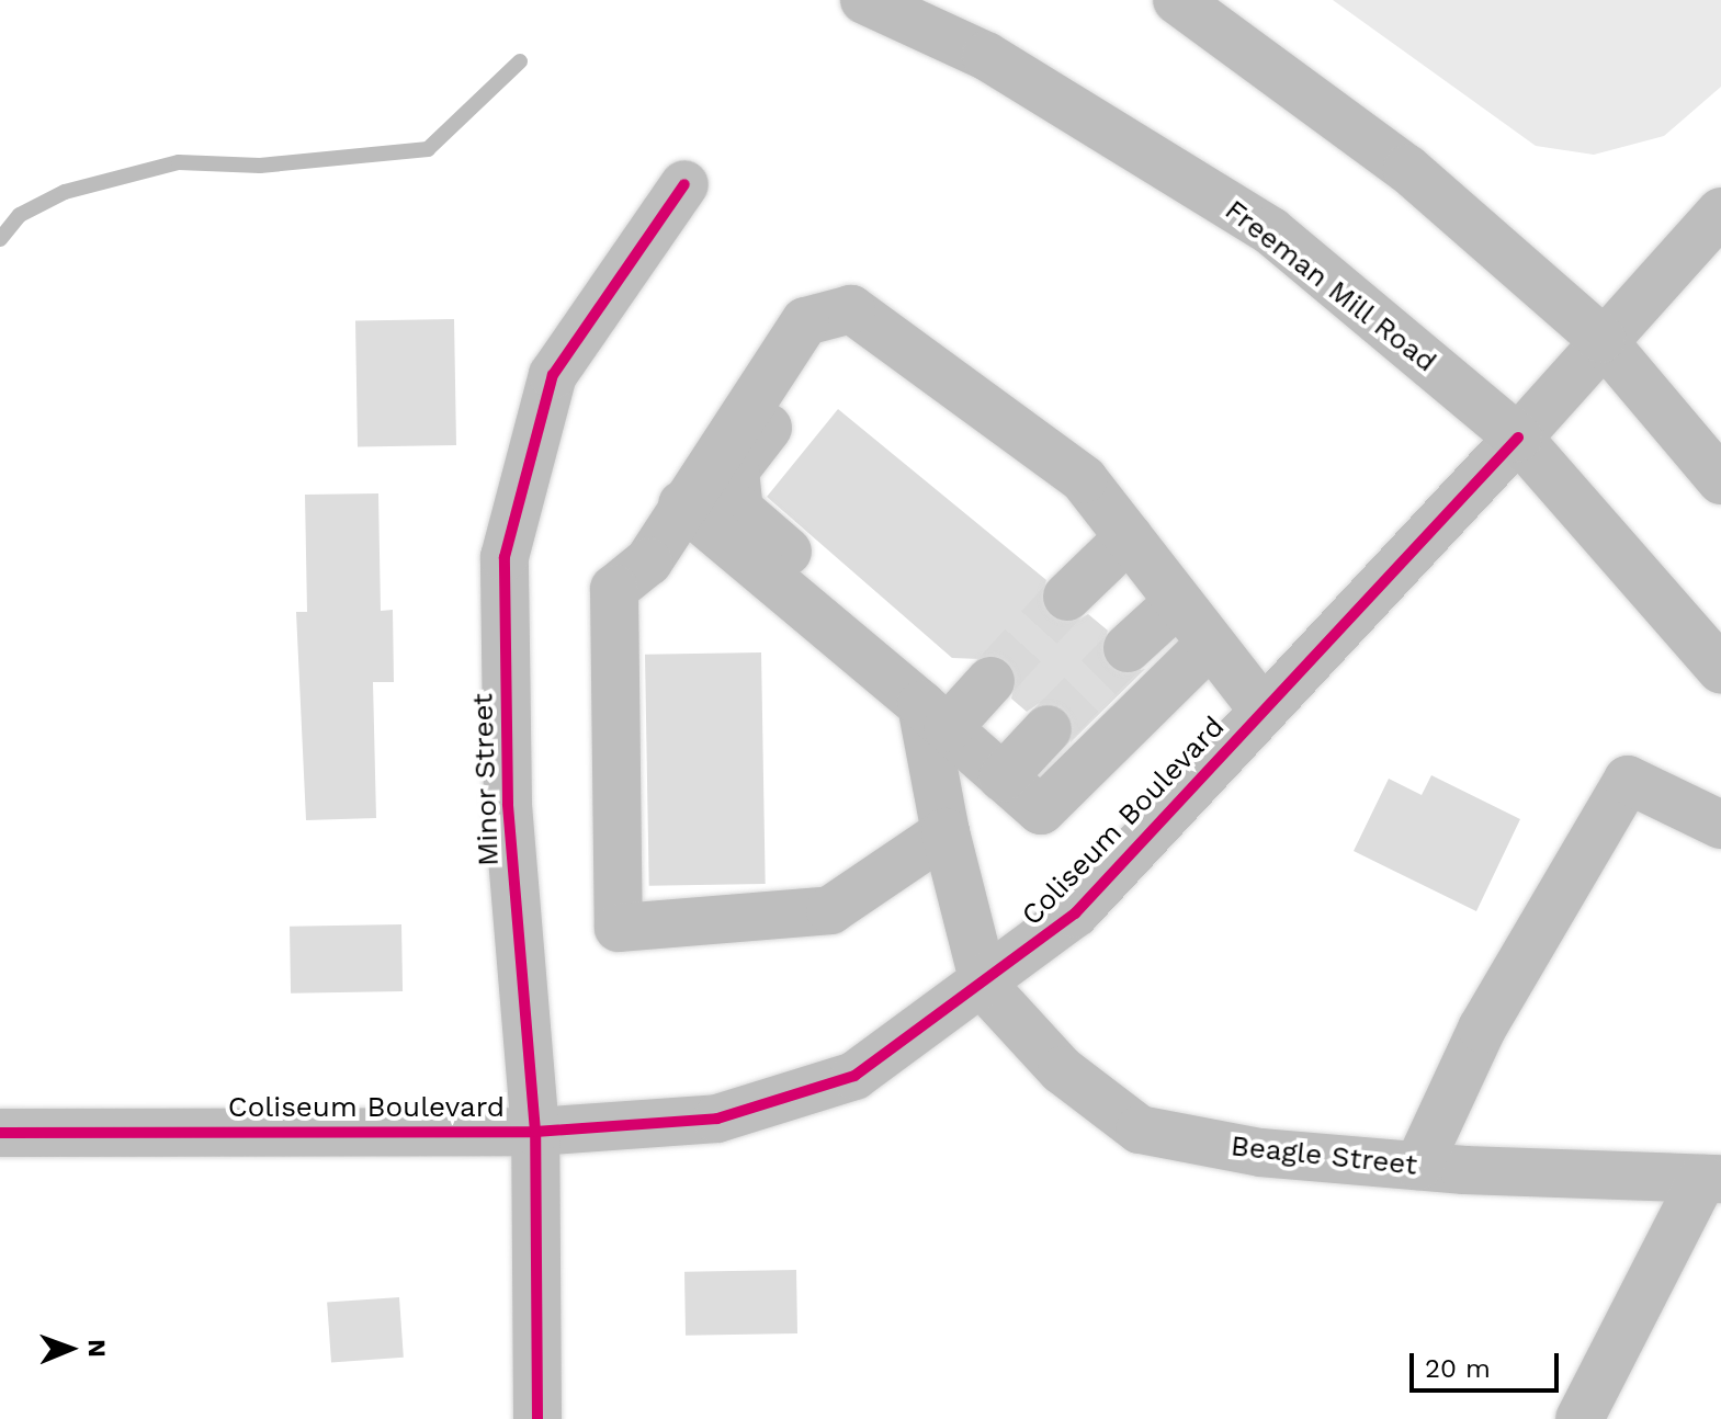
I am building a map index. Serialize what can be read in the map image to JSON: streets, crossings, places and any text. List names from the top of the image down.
{
  "streets": {
    "main road": ["Freeman Mill Road", "Coliseum Boulevard"],
    "street": ["Minor Street", "Beagle Street"]
  },
  "crossings": [
    ["Freeman Mill Road", "Coliseum Boulevard"],
    ["Minor Street", "Coliseum Boulevard"],
    ["Coliseum Boulevard", "Beagle Street"]
  ],
  "scale_bar": "20 m",
  "north": "right"
}
